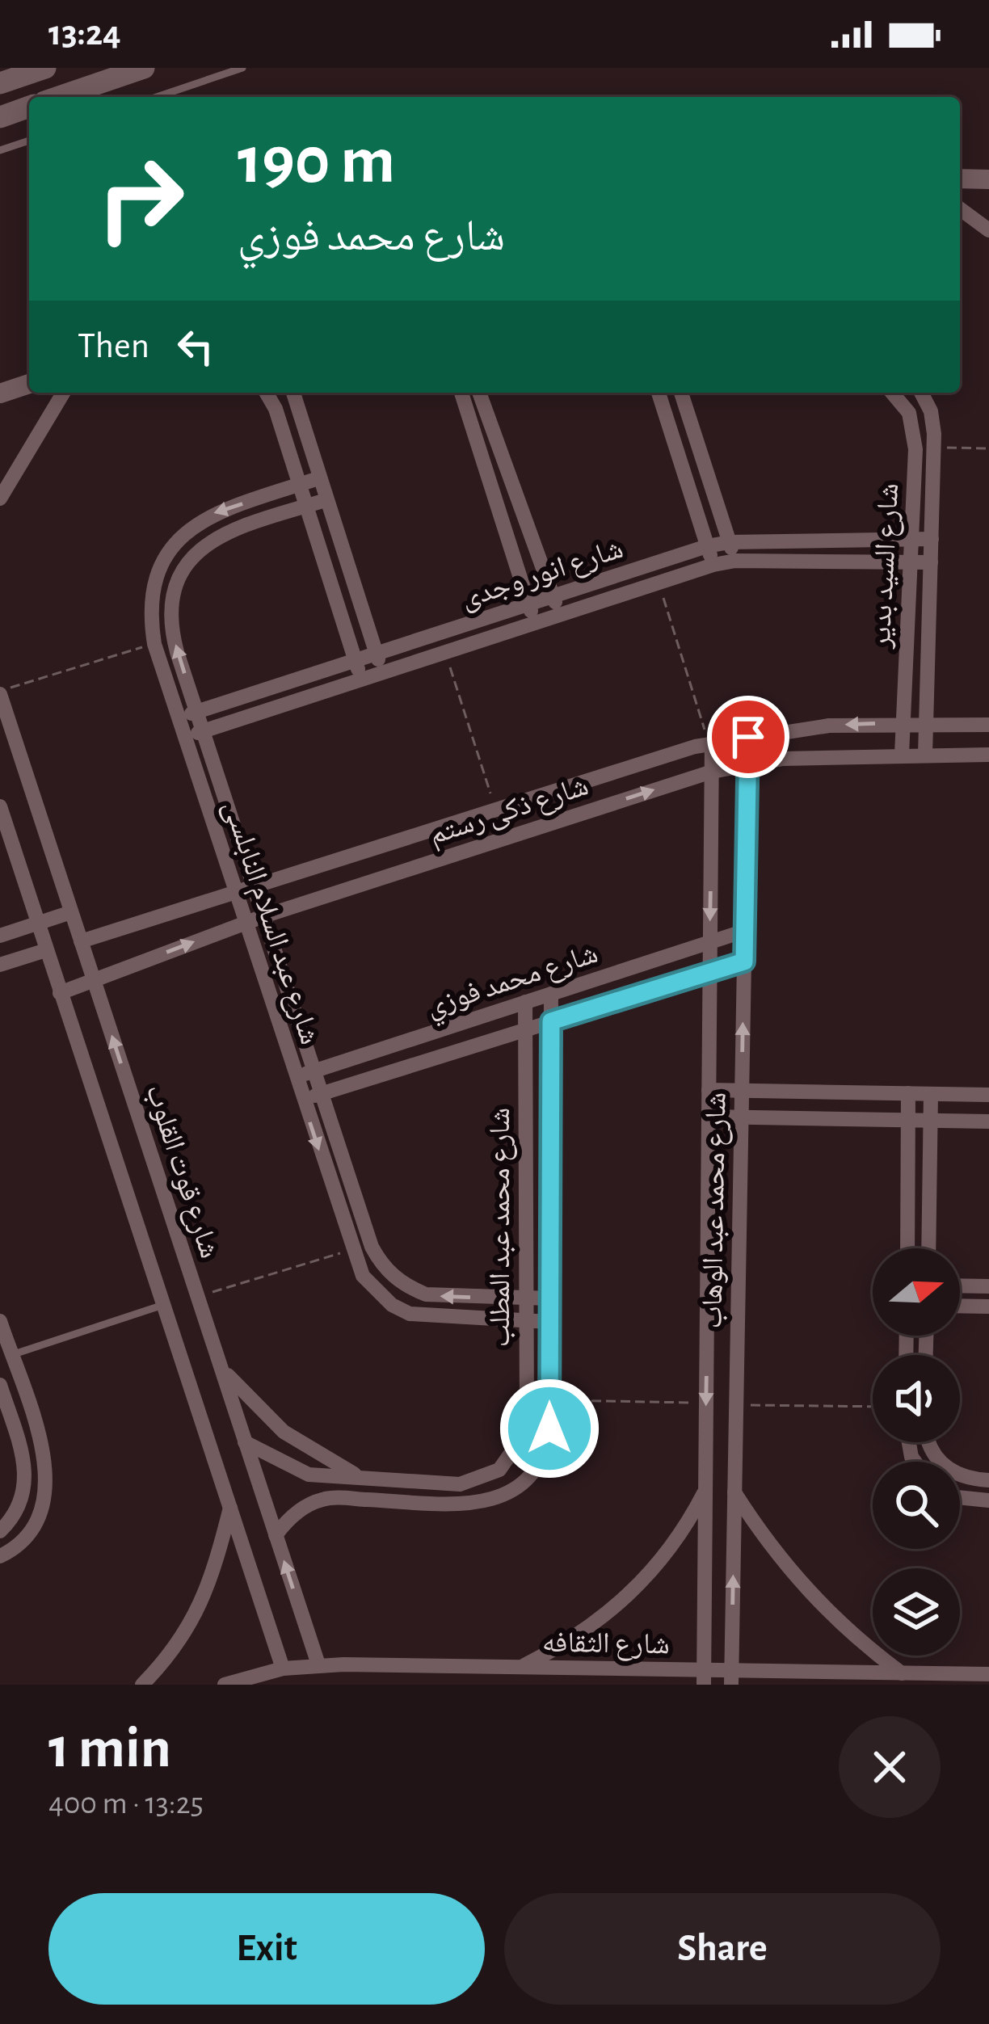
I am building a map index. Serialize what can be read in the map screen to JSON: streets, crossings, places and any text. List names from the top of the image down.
{
  "streets": {
    "street": [
      "شارع السيد بدير",
      "شارع انور وجدى",
      "شارع ذكى رستم",
      "شارع عبد السلام النابلسى",
      "شارع محمد فوزي",
      "شارع قوت القلوب",
      "شارع محمد عبد الوهاب",
      "شارع محمد عبد المطلب",
      "شارع الثقافه"
    ]
  },
  "crossings": [
    ["شارع السيد بدير", "شارع انور وجدى"],
    ["شارع السيد بدير", "شارع ذكى رستم"],
    ["شارع انور وجدى", "شارع عبد السلام النابلسى"],
    ["شارع ذكى رستم", "شارع عبد السلام النابلسى"],
    ["شارع ذكى رستم", "شارع قوت القلوب"],
    ["شارع ذكى رستم", "شارع محمد عبد الوهاب"],
    ["شارع عبد السلام النابلسى", "شارع محمد فوزي"],
    ["شارع عبد السلام النابلسى", "شارع محمد عبد المطلب"],
    ["شارع محمد فوزي", "شارع محمد عبد الوهاب"],
    ["شارع محمد فوزي", "شارع محمد عبد المطلب"],
    ["شارع قوت القلوب", "شارع محمد عبد المطلب"],
    ["شارع قوت القلوب", "شارع الثقافه"],
    ["شارع محمد عبد الوهاب", "شارع الثقافه"]
  ],
  "north": "right",
  "page": {
    "status": "13:24",
    "turn": ["190 m", "شارع محمد فوزي"],
    "then": "Then",
    "heading": ["1 min", "400 m · 13:25"],
    "buttons": ["Exit", "Share"]
  }
}
